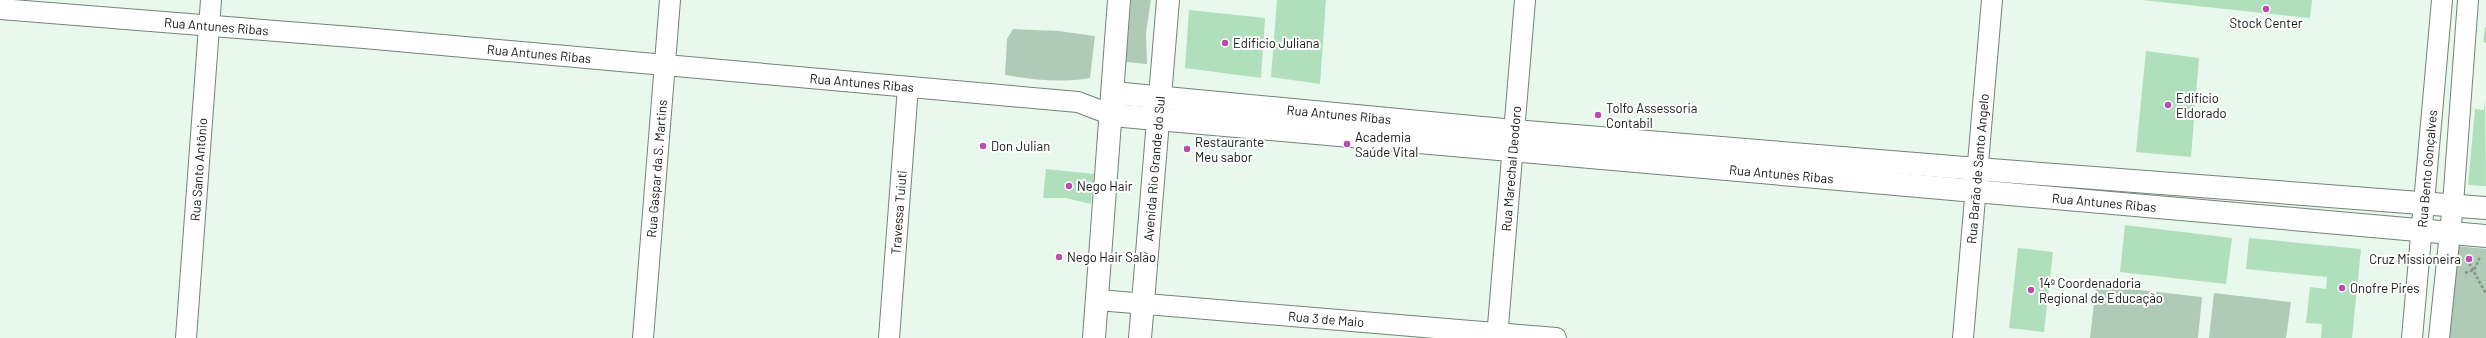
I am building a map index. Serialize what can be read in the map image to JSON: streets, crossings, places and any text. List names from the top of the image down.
{
  "streets": {
    "street": [
      "Rua Antunes Ribas",
      "Rua Santo Antônio",
      "Rua Gaspar da S. Martins",
      "Avenida Rio Grande do Sul",
      "Rua Marechal Deodoro",
      "Rua Barão de Santo Angelo",
      "Rua Bento Gonçalves",
      "Travessa Tuiuti",
      "Rua 3 de Maio"
    ]
  },
  "crossings": [
    ["Rua Antunes Ribas", "Rua Santo Antônio"],
    ["Rua Antunes Ribas", "Rua Gaspar da S. Martins"],
    ["Rua Antunes Ribas", "Avenida Rio Grande do Sul"],
    ["Rua Antunes Ribas", "Rua Marechal Deodoro"],
    ["Rua Antunes Ribas", "Rua Barão de Santo Angelo"],
    ["Rua Antunes Ribas", "Rua Bento Gonçalves"],
    ["Rua Antunes Ribas", "Travessa Tuiuti"],
    ["Avenida Rio Grande do Sul", "Rua 3 de Maio"],
    ["Rua Marechal Deodoro", "Rua 3 de Maio"]
  ],
  "places": [
    "Stock Center",
    "Edifício Juliana",
    "Edifício Eldorado",
    "Tolfo Assessoria Contabil",
    "Academia Saúde Vital",
    "Don Julian",
    "Restaurante Meu sabor",
    "Nego Hair",
    "Nego Hair Salão",
    "Cruz Missioneira",
    "Onofre Pires",
    "14ª Coordenadoria Regional de Educação"
  ]
}
